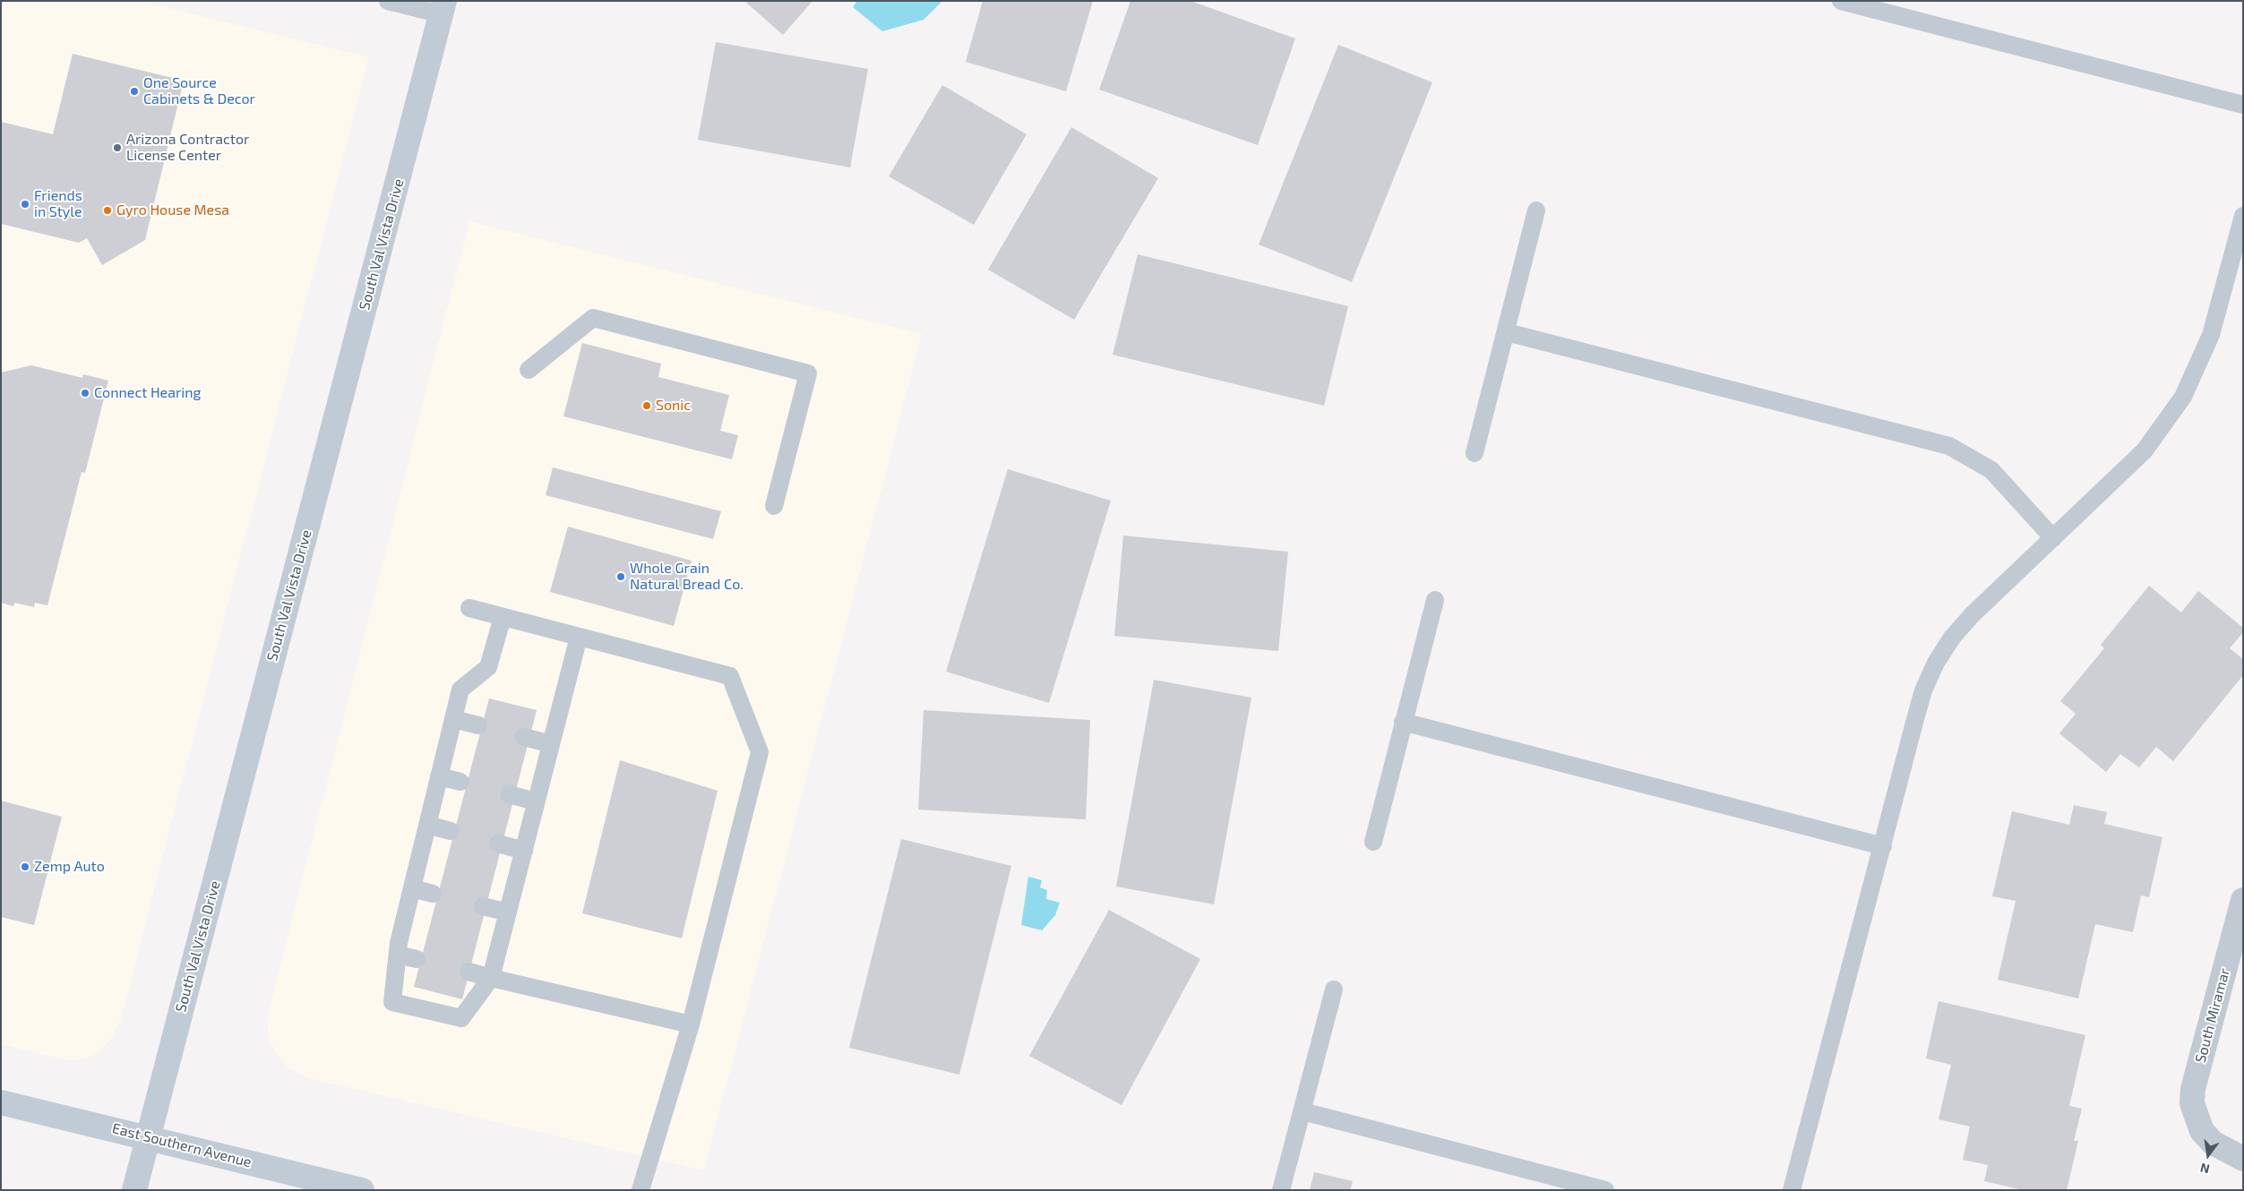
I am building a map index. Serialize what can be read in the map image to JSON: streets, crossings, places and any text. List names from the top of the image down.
{
  "streets": {
    "main road": ["South Val Vista Drive", "East Southern Avenue"],
    "street": ["South Miramar"]
  },
  "crossings": [
    ["South Val Vista Drive", "East Southern Avenue"]
  ],
  "places": [
    "One Source Cabinets & Decor",
    "Arizona Contractor License Center",
    "Friends in Style",
    "Gyro House Mesa",
    "Connect Hearing",
    "Sonic",
    "Whole Grain Natural Bread Co.",
    "Zemp Auto"
  ],
  "north": "bottom"
}
